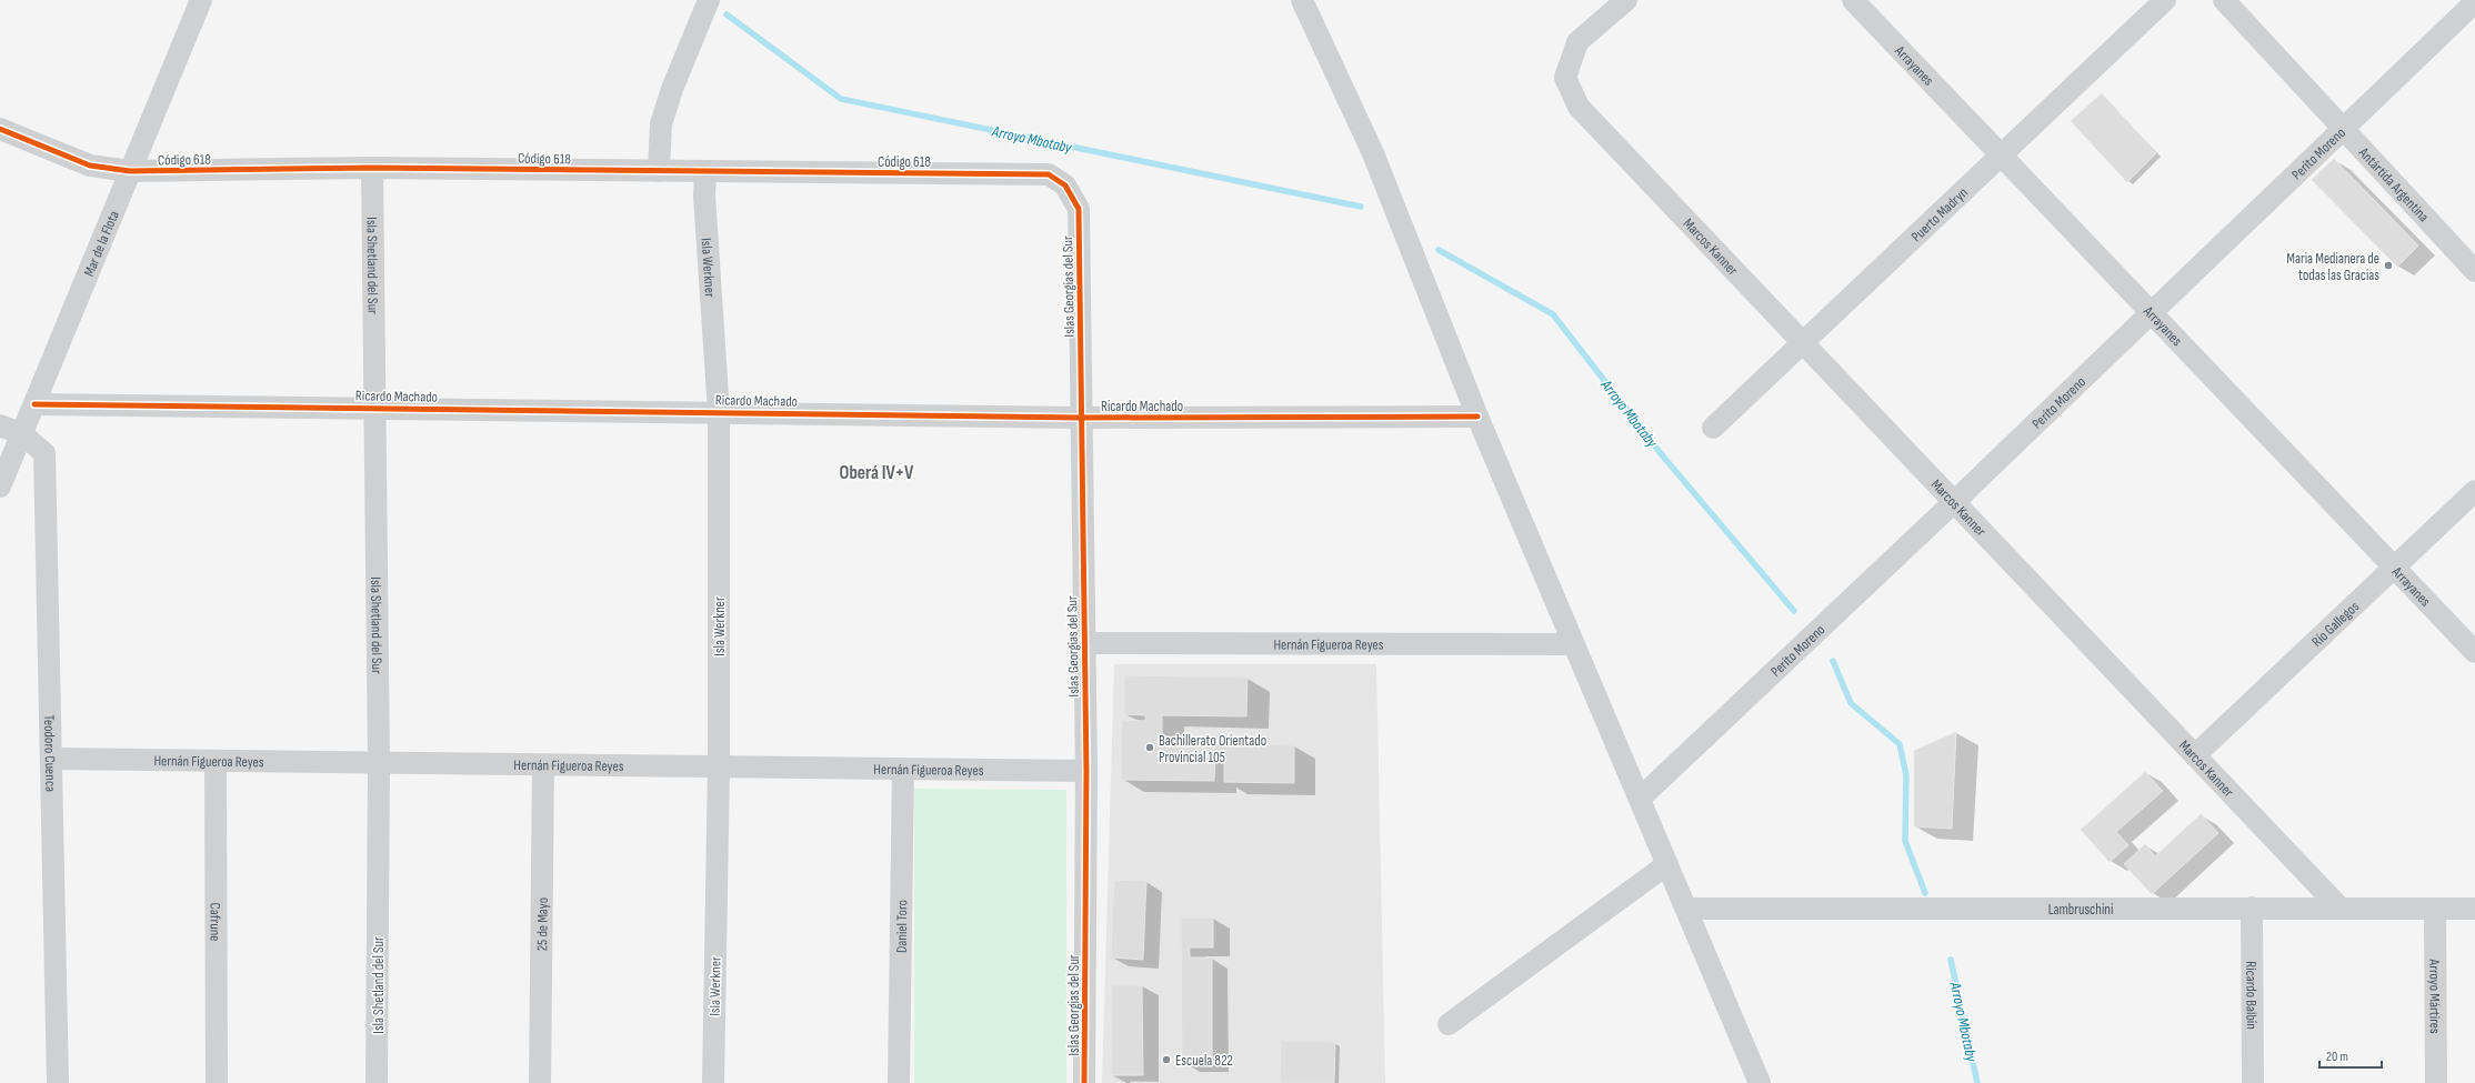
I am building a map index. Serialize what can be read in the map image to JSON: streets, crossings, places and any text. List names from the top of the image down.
{
  "streets": {
    "street": [
      "Arrayanes",
      "Perito Moreno",
      "Código 618",
      "Antártida Argentina",
      "Puerto Madryn",
      "Mar de la Flota",
      "Marcos Kanner",
      "Isla Shetland del Sur",
      "Isla Werkner",
      "Islas Georgias del Sur",
      "Ricardo Machado",
      "Río Gallegos",
      "Hernán Figueroa Reyes",
      "Teodoro Cuenca",
      "Lambruschini",
      "Cafrune",
      "25 de Mayo",
      "Daniel Toro",
      "Ricardo Balbín",
      "Arroyo Mártires"
    ]
  },
  "crossings": [
    ["Arrayanes", "Perito Moreno"],
    ["Arrayanes", "Puerto Madryn"],
    ["Arrayanes", "Río Gallegos"],
    ["Perito Moreno", "Antártida Argentina"],
    ["Perito Moreno", "Marcos Kanner"],
    ["Código 618", "Mar de la Flota"],
    ["Código 618", "Isla Shetland del Sur"],
    ["Código 618", "Isla Werkner"],
    ["Código 618", "Islas Georgias del Sur"],
    ["Puerto Madryn", "Marcos Kanner"],
    ["Mar de la Flota", "Ricardo Machado"],
    ["Mar de la Flota", "Teodoro Cuenca"],
    ["Marcos Kanner", "Río Gallegos"],
    ["Marcos Kanner", "Lambruschini"],
    ["Isla Shetland del Sur", "Ricardo Machado"],
    ["Isla Shetland del Sur", "Hernán Figueroa Reyes"],
    ["Isla Werkner", "Ricardo Machado"],
    ["Isla Werkner", "Hernán Figueroa Reyes"],
    ["Islas Georgias del Sur", "Ricardo Machado"],
    ["Islas Georgias del Sur", "Hernán Figueroa Reyes"],
    ["Hernán Figueroa Reyes", "Teodoro Cuenca"],
    ["Hernán Figueroa Reyes", "Cafrune"],
    ["Hernán Figueroa Reyes", "25 de Mayo"],
    ["Hernán Figueroa Reyes", "Daniel Toro"],
    ["Lambruschini", "Ricardo Balbín"],
    ["Lambruschini", "Arroyo Mártires"]
  ],
  "districts": ["Oberá IV+V"],
  "water": ["Arroyo Mbotaby"],
  "places": ["Maria Medianera de todas las Gracias", "Bachillerato Orientado Provincial 105", "Escuela 822"],
  "scale_bar": "20 m"
}
